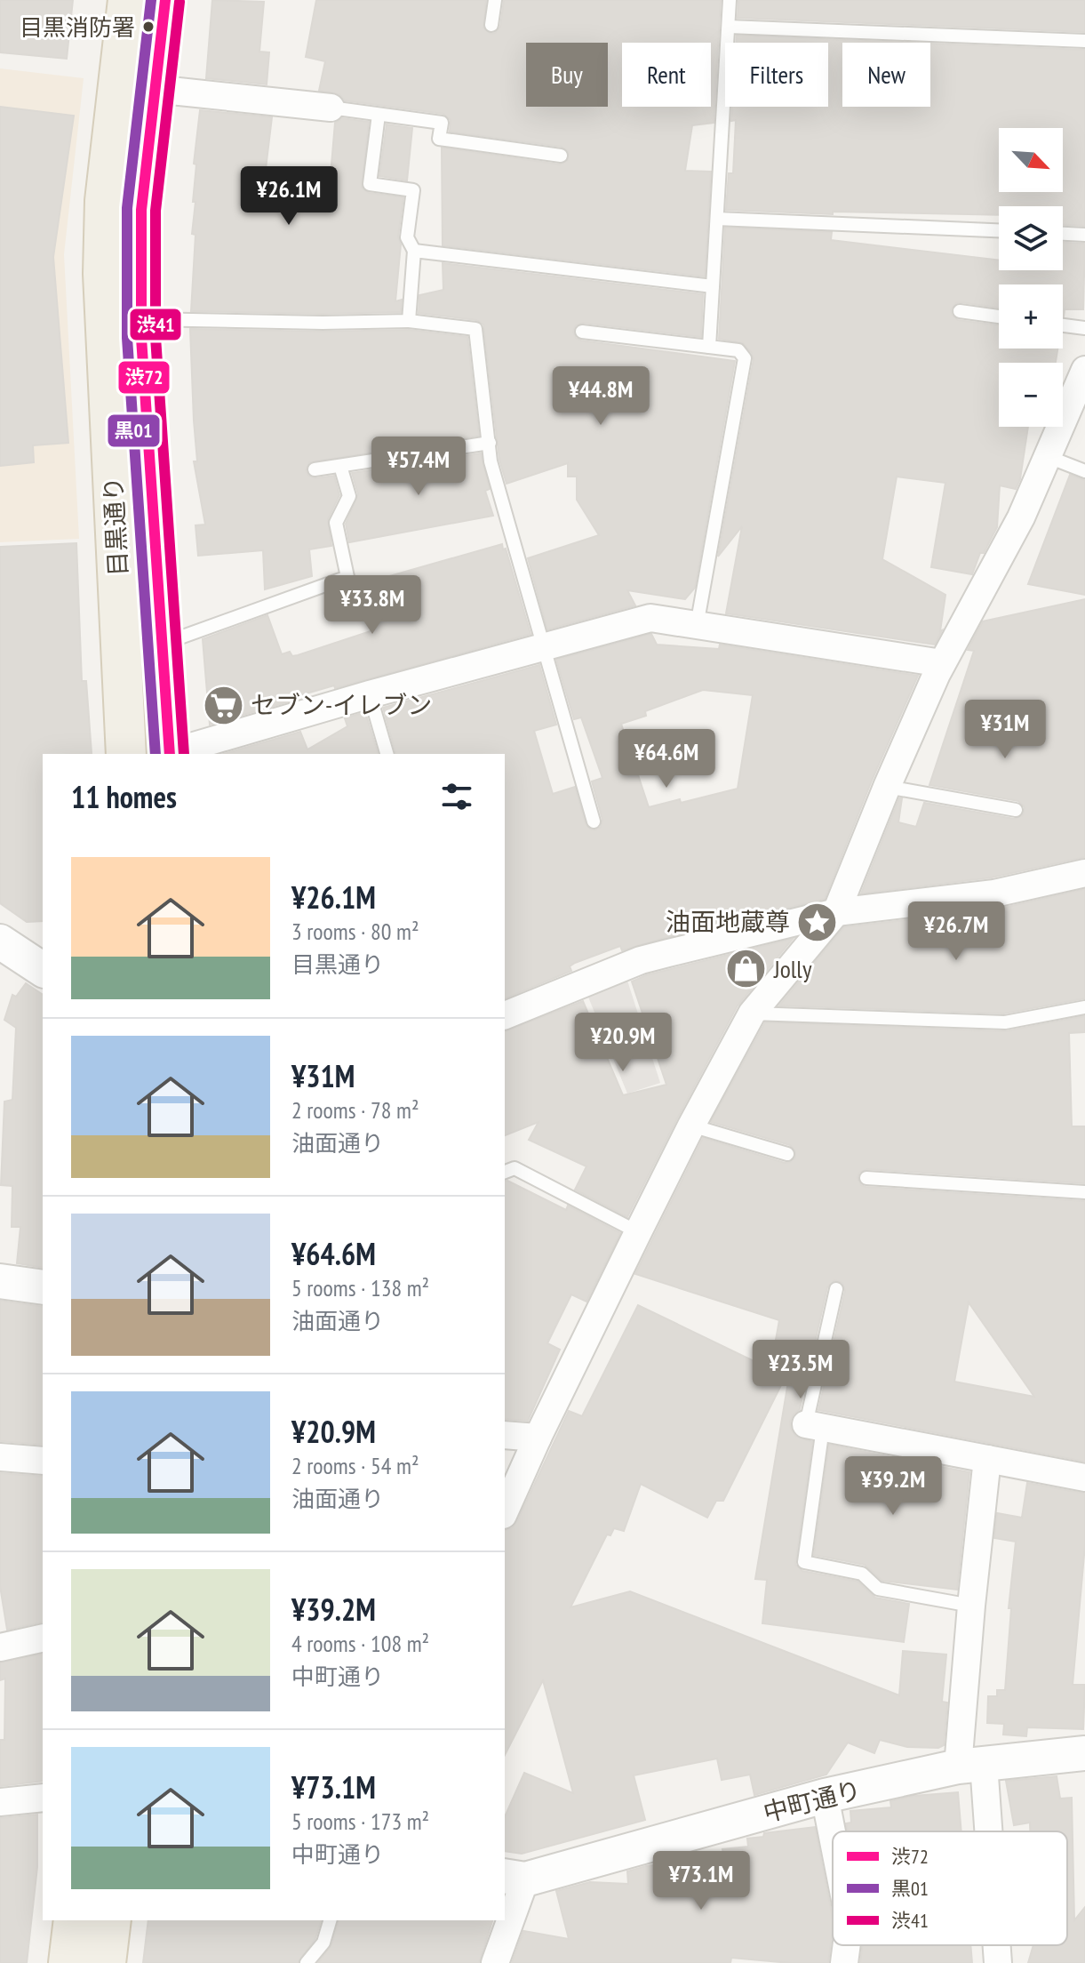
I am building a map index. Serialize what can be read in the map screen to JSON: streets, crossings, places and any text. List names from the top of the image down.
{
  "streets": {
    "main road": ["目黒通り"],
    "street": ["中町通り"]
  },
  "places": {
    "other": ["目黒消防署"],
    "supermarket": ["セブン-イレブン"],
    "place": ["油面地蔵尊"],
    "shop": ["Jolly"]
  },
  "lines": ["transit line 渋72", "transit line 黒01", "transit line 渋41"],
  "legend": ["渋72", "黒01", "渋41"],
  "north": "bottom right",
  "page": {
    "chip": [
      "Buy",
      "Rent",
      "Filters",
      "New"
    ],
    "map_buttons": ["+", "−"],
    "price": [
      "¥26.1M",
      "¥44.8M",
      "¥57.4M",
      "¥33.8M",
      "¥31M",
      "¥64.6M",
      "¥26.7M",
      "¥20.9M",
      "¥23.5M",
      "¥39.2M",
      "¥73.1M"
    ],
    "heading": "11 homes",
    "list": [
      {
        "name": "¥26.1M",
        "note": "3 rooms · 80 m² · 目黒通り"
      },
      {
        "name": "¥31M",
        "note": "2 rooms · 78 m² · 油面通り"
      },
      {
        "name": "¥64.6M",
        "note": "5 rooms · 138 m² · 油面通り"
      },
      {
        "name": "¥20.9M",
        "note": "2 rooms · 54 m² · 油面通り"
      },
      {
        "name": "¥39.2M",
        "note": "4 rooms · 108 m² · 中町通り"
      },
      {
        "name": "¥73.1M",
        "note": "5 rooms · 173 m² · 中町通り"
      }
    ]
  }
}
